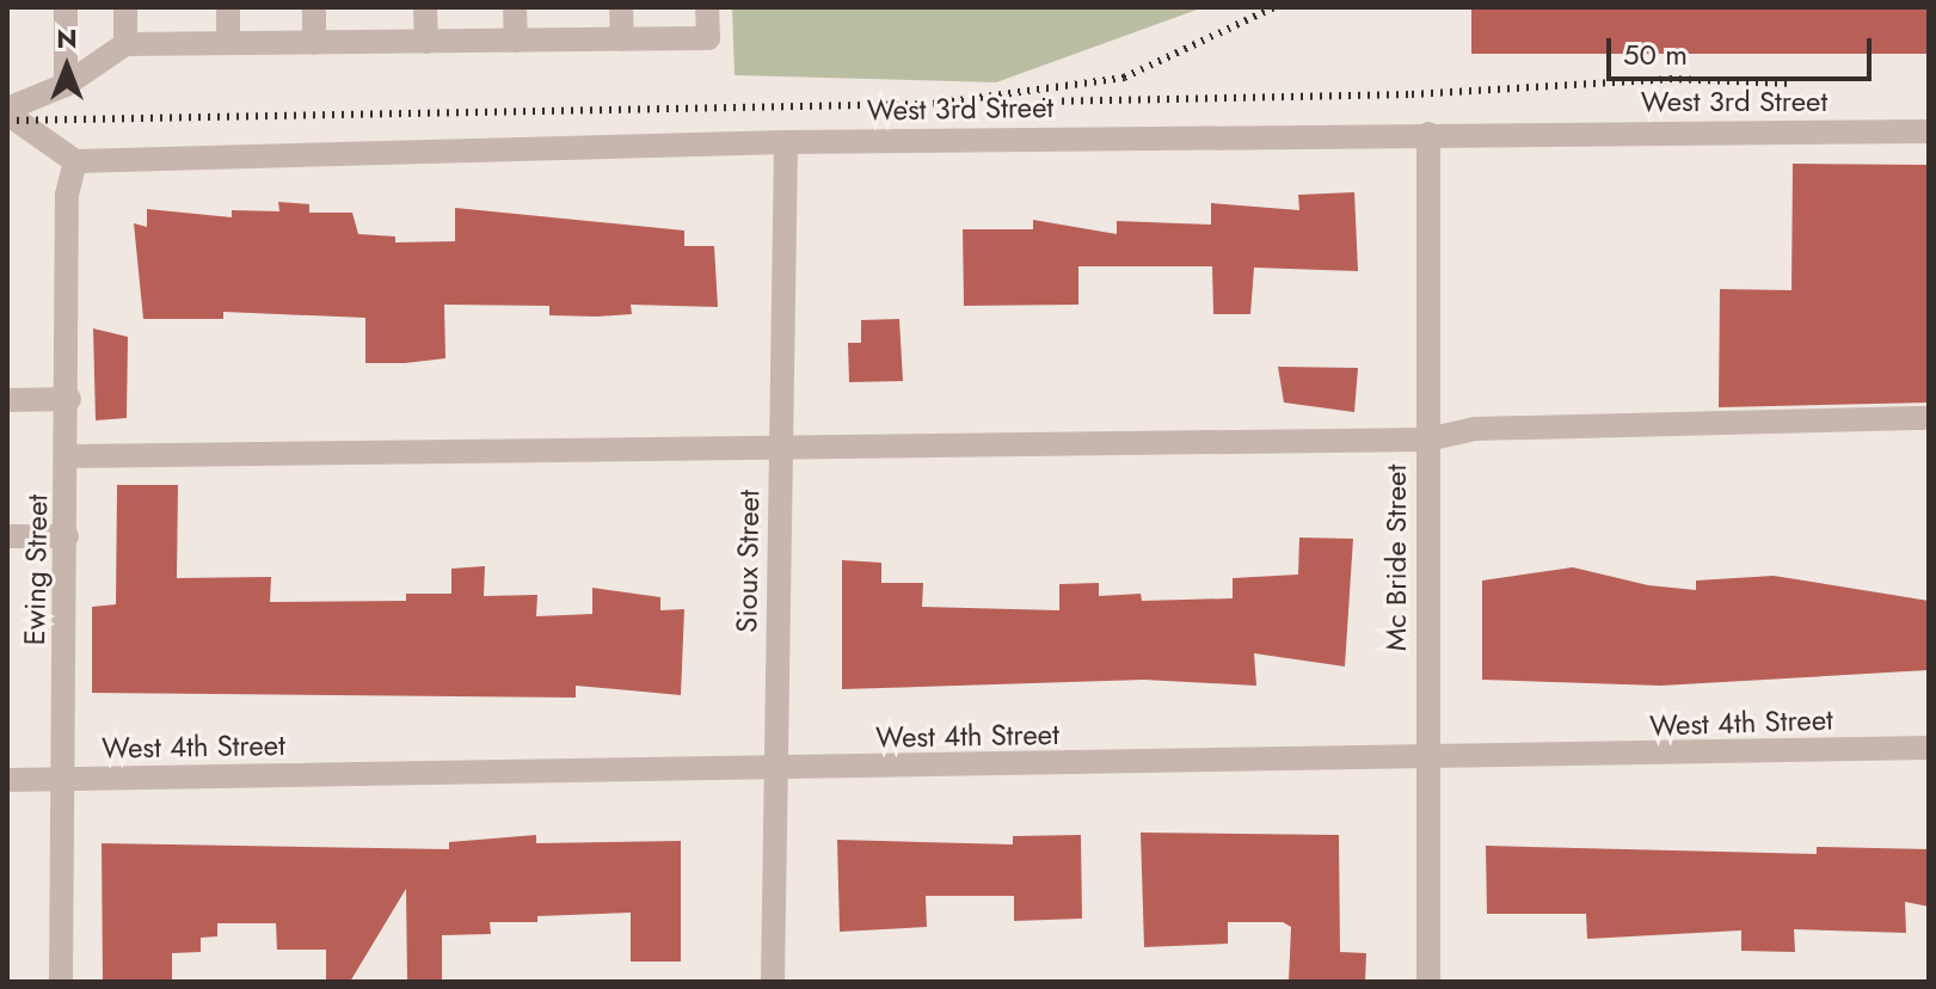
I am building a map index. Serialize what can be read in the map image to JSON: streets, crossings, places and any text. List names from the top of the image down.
{
  "streets": {
    "street": [
      "West 3rd Street",
      "Mc Bride Street",
      "Sioux Street",
      "Ewing Street",
      "West 4th Street"
    ]
  },
  "crossings": [
    ["West 3rd Street", "Mc Bride Street"],
    ["West 3rd Street", "Sioux Street"],
    ["West 3rd Street", "Ewing Street"],
    ["Mc Bride Street", "West 4th Street"],
    ["Sioux Street", "West 4th Street"],
    ["Ewing Street", "West 4th Street"]
  ],
  "scale_bar": "50 m",
  "north": "top"
}
